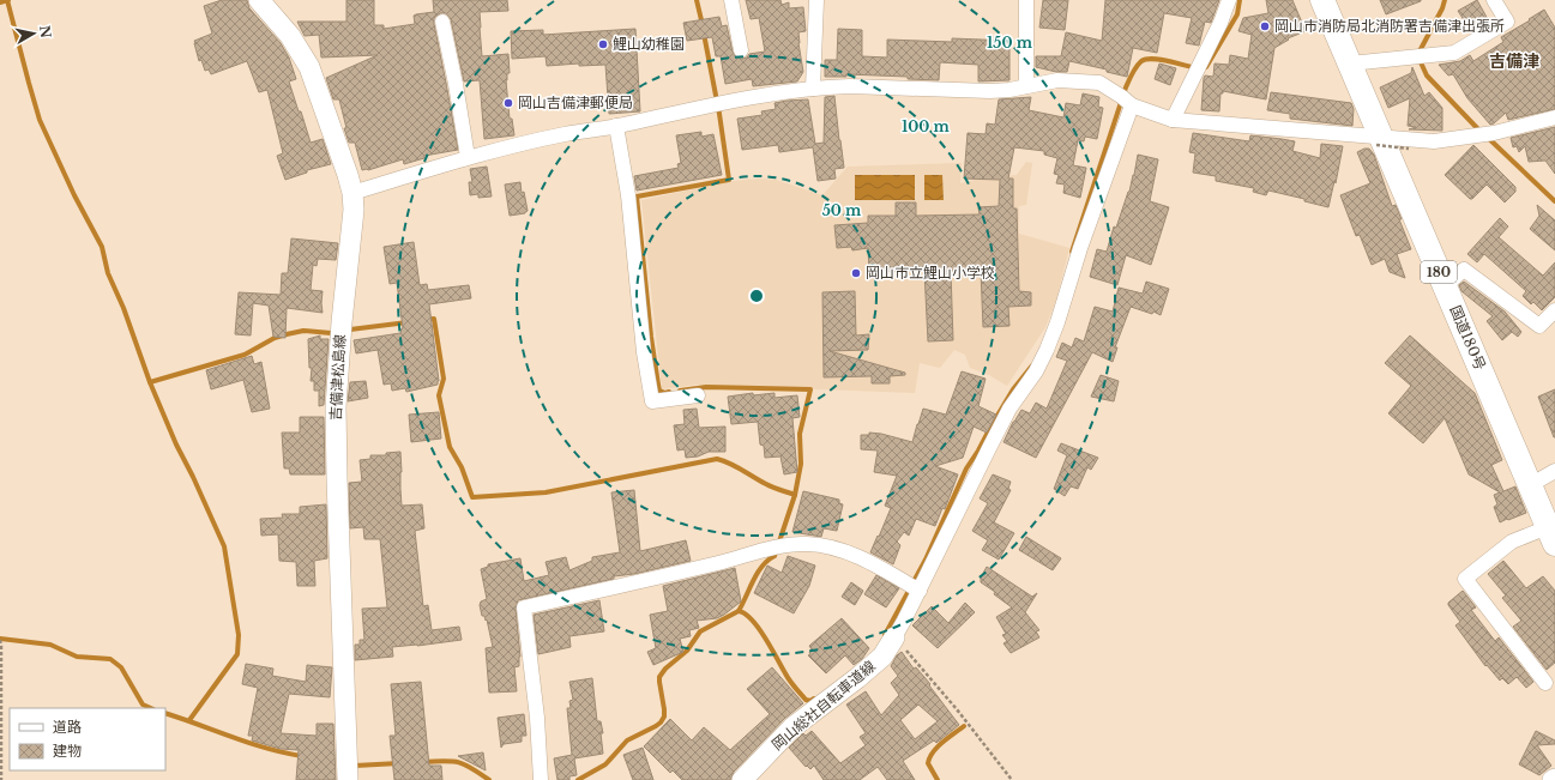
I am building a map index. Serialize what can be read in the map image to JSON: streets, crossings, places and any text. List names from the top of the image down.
{
  "streets": {
    "highway": ["180", "国道180号"],
    "main road": ["吉備津松島線", "岡山総社自転車道線"]
  },
  "districts": ["吉備津"],
  "places": [
    "岡山市消防局北消防署吉備津出張所",
    "鯉山幼稚園",
    "岡山吉備津郵便局",
    "岡山市立鯉山小学校"
  ],
  "legend": ["道路", "建物"],
  "north": "right",
  "rings": ["150 m", "100 m", "50 m"]
}
